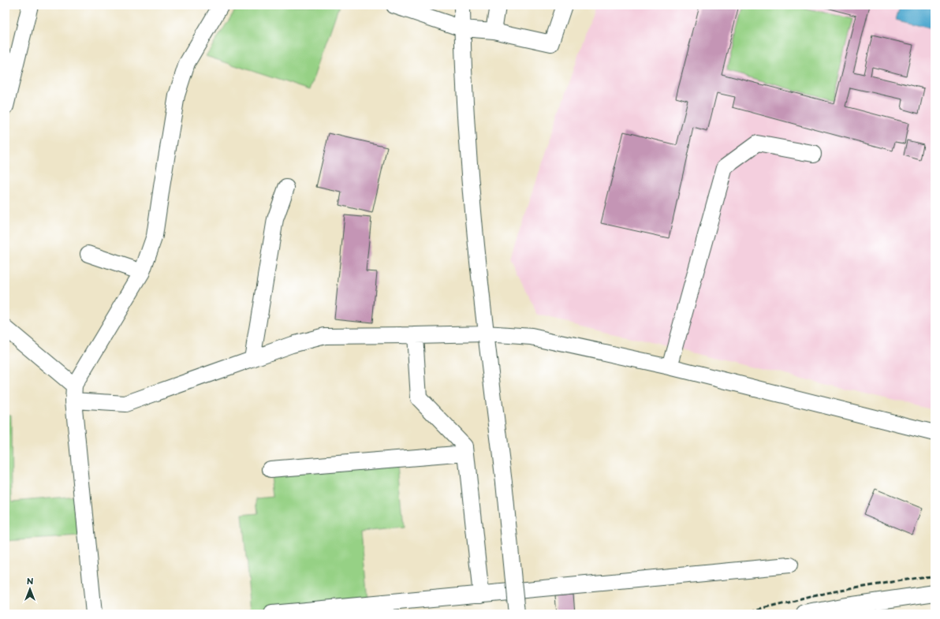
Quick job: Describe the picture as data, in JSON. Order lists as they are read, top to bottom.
{
  "north": "top"
}
